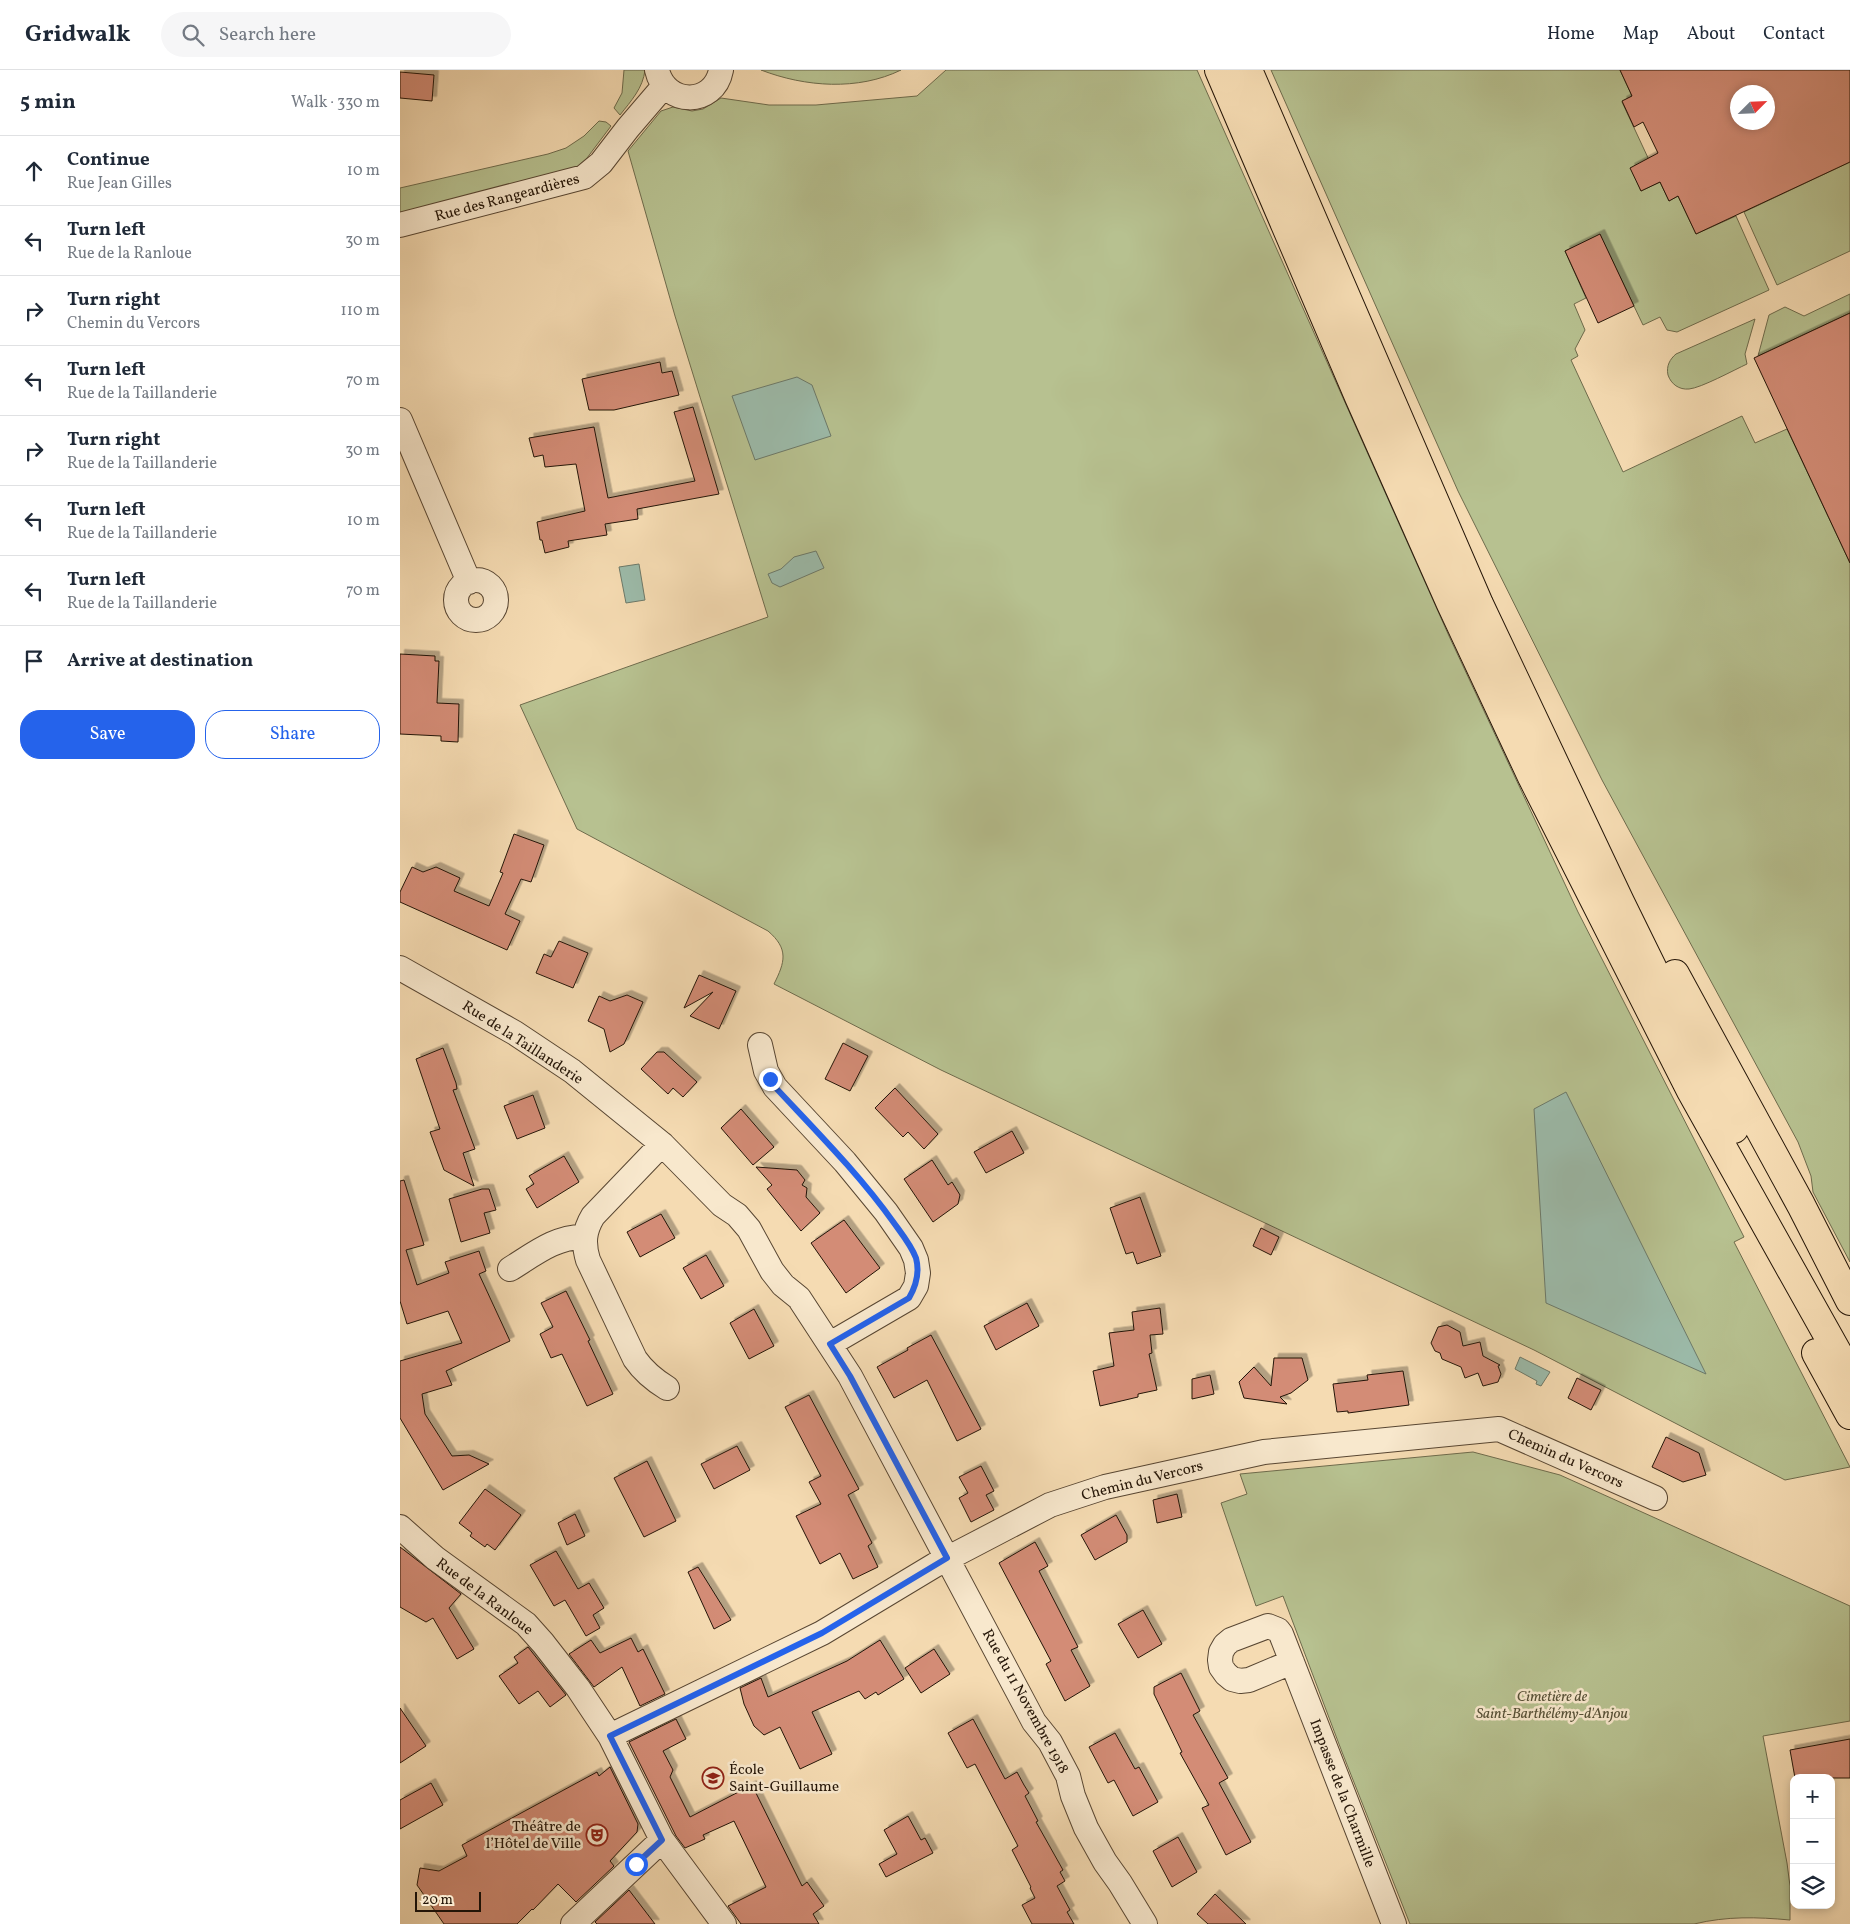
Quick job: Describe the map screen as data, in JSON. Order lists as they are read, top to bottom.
{
  "streets": {
    "street": [
      "Rue des Rangeardières",
      "Rue de la Taillanderie",
      "Chemin du Vercors",
      "Rue de la Ranloue",
      "Rue du 11 Novembre 1918",
      "Impasse de la Charmille"
    ]
  },
  "crossings": [
    ["Rue de la Taillanderie", "Chemin du Vercors"],
    ["Rue de la Taillanderie", "Rue du 11 Novembre 1918"],
    ["Chemin du Vercors", "Rue de la Ranloue"],
    ["Chemin du Vercors", "Rue du 11 Novembre 1918"]
  ],
  "parks": ["Cimetière de Saint-Barthélémy-d'Anjou"],
  "places": {
    "school or university": ["École Saint-Guillaume"],
    "theatre": ["Théâtre de l’Hôtel de Ville"]
  },
  "scale_bar": "20 m",
  "north": "top right",
  "page": {
    "header": "Gridwalk",
    "search": "Search here",
    "nav": [
      "Home",
      "Map",
      "About",
      "Contact"
    ],
    "heading": ["5 min", "Walk · 330 m"],
    "list": [
      ["Continue", "Rue Jean Gilles", "10 m"],
      ["Turn left", "Rue de la Ranloue", "30 m"],
      ["Turn right", "Chemin du Vercors", "110 m"],
      ["Turn left", "Rue de la Taillanderie", "70 m"],
      ["Turn right", "Rue de la Taillanderie", "30 m"],
      ["Turn left", "Rue de la Taillanderie", "10 m"],
      ["Turn left", "Rue de la Taillanderie", "70 m"],
      "Arrive at destination"
    ],
    "buttons": ["Save", "Share"],
    "map_buttons": ["+", "−"],
    "scale": "20 m"
  }
}
